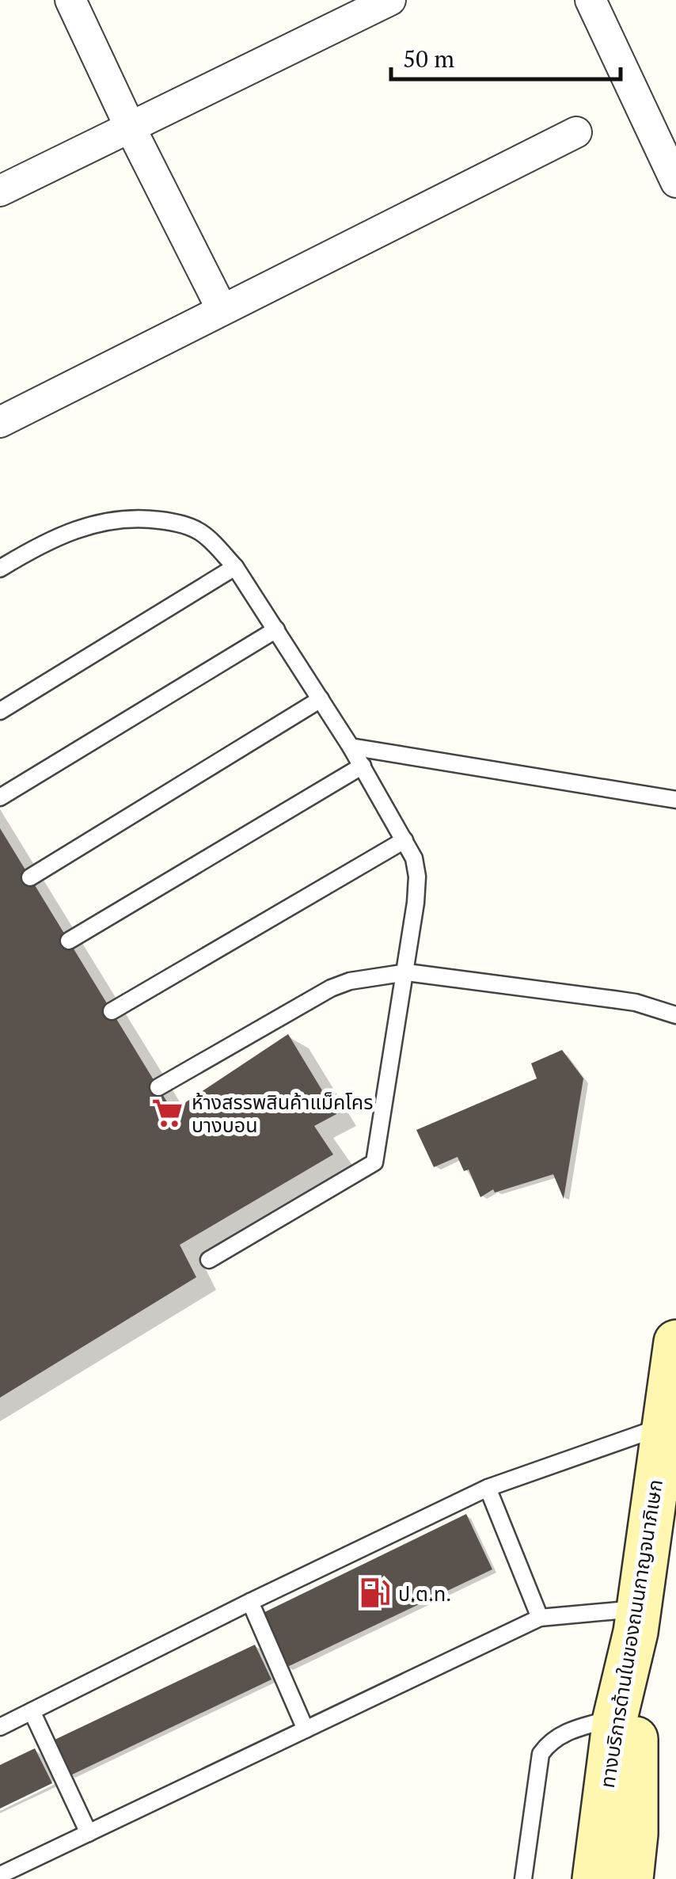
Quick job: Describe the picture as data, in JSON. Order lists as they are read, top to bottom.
{
  "streets": {
    "main road": ["ทางบริการด้านในของถนนกาญจนาภิเษก"]
  },
  "places": {
    "supermarket": ["ห้างสรรพสินค้าแม็คโคร บางบอน"],
    "fuel station": ["ป.ต.ท."]
  },
  "scale_bar": "50 m"
}
